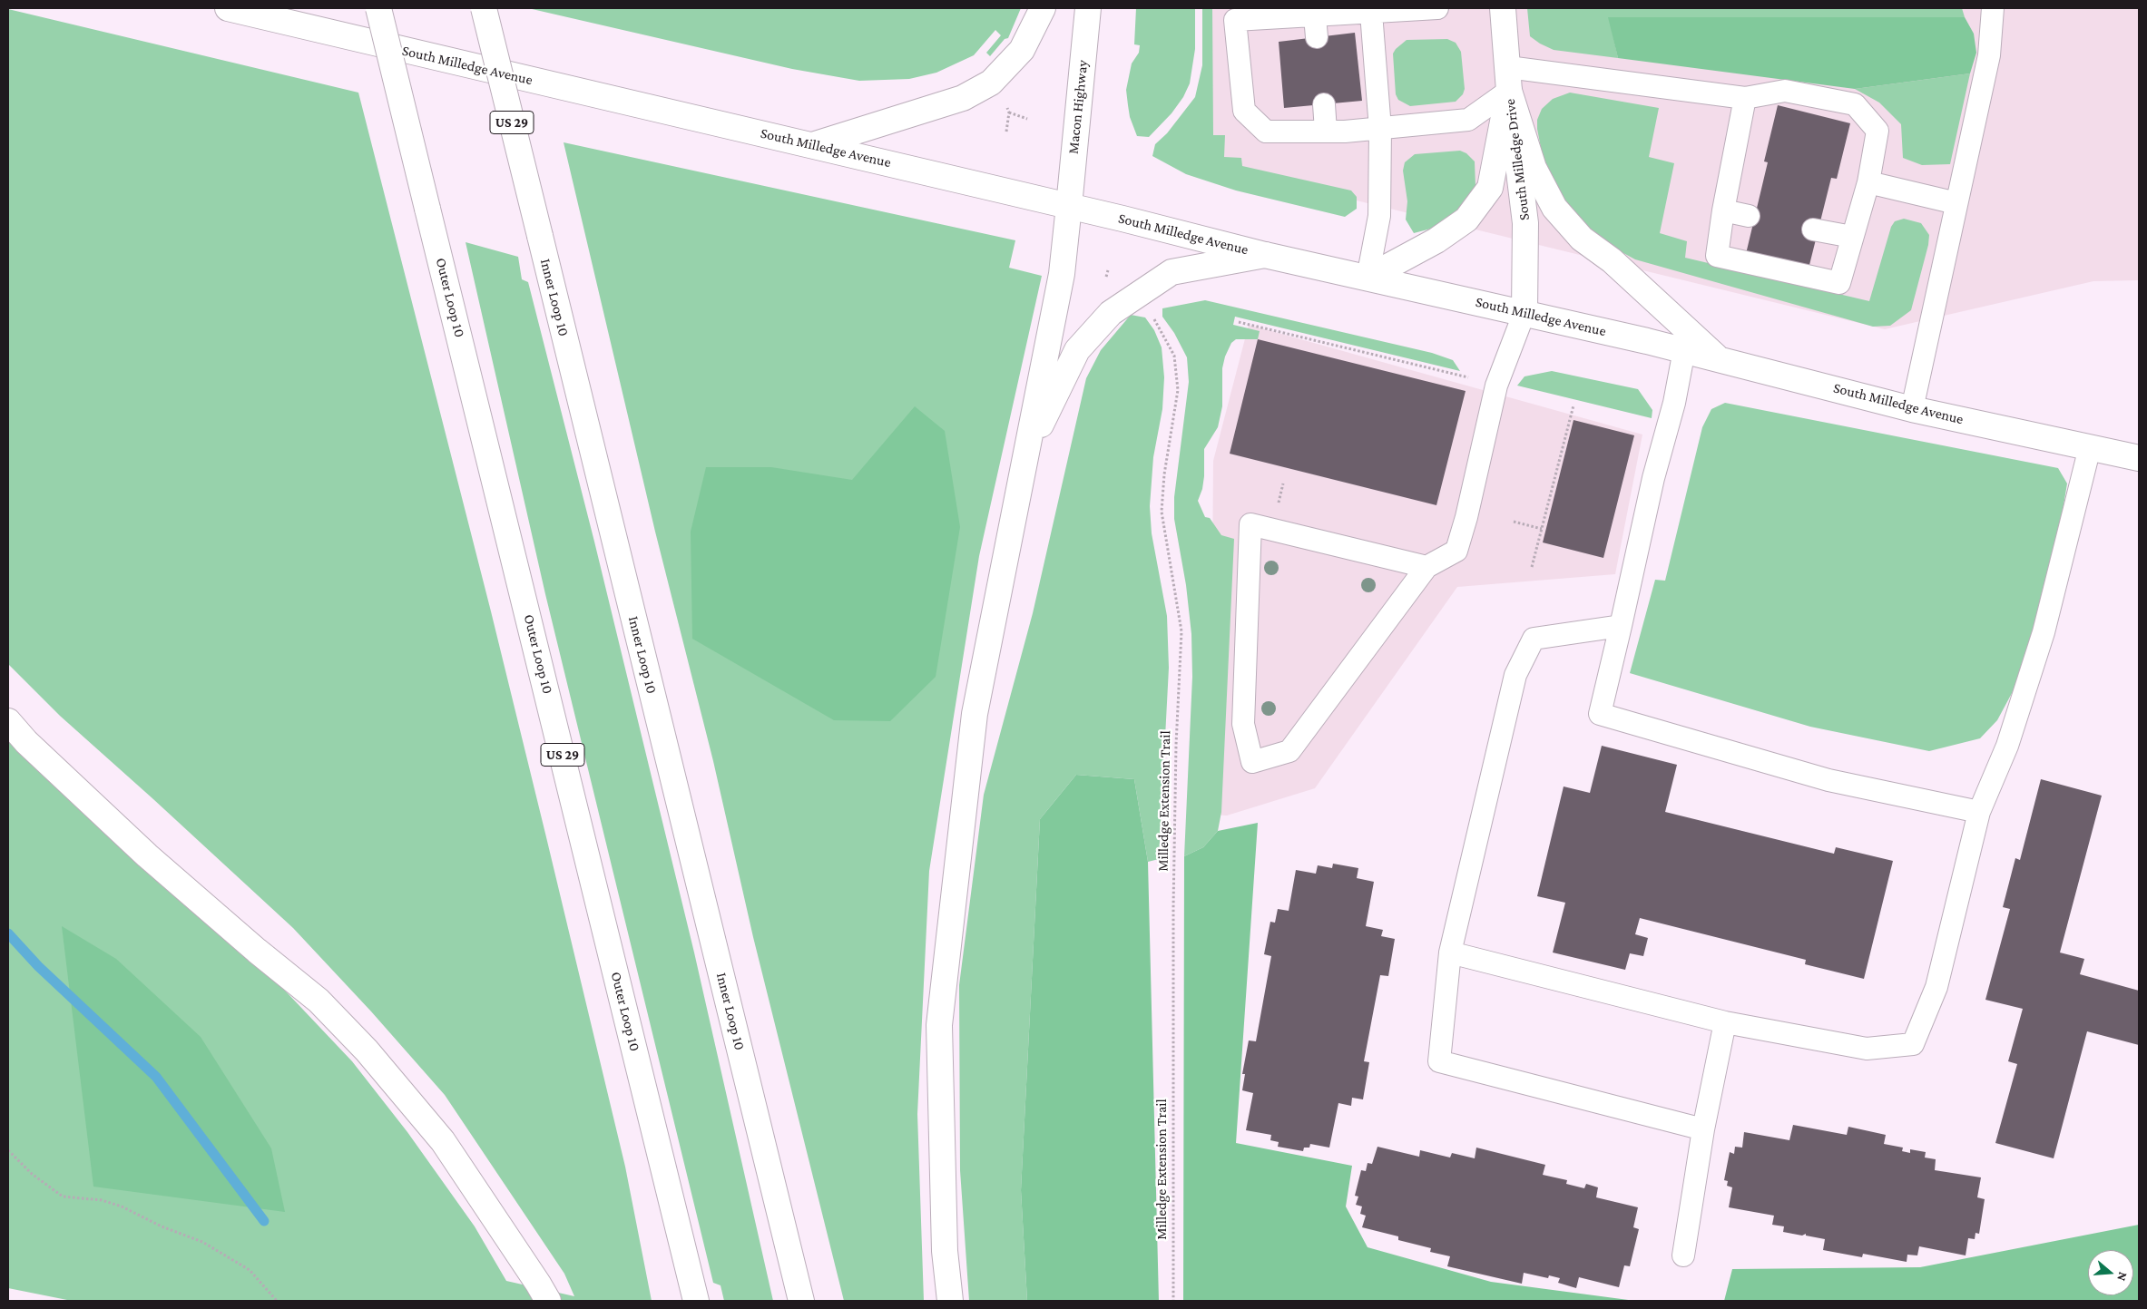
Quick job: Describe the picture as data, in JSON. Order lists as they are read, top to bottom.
{
  "streets": {
    "main road": [
      "South Milledge Avenue",
      "Macon Highway",
      "US 29",
      "South Milledge Drive",
      "Outer Loop 10",
      "Inner Loop 10"
    ],
    "path": ["Milledge Extension Trail"]
  },
  "crossings": [
    ["South Milledge Avenue", "Macon Highway"],
    ["South Milledge Avenue", "South Milledge Drive"]
  ],
  "north": "right"
}
